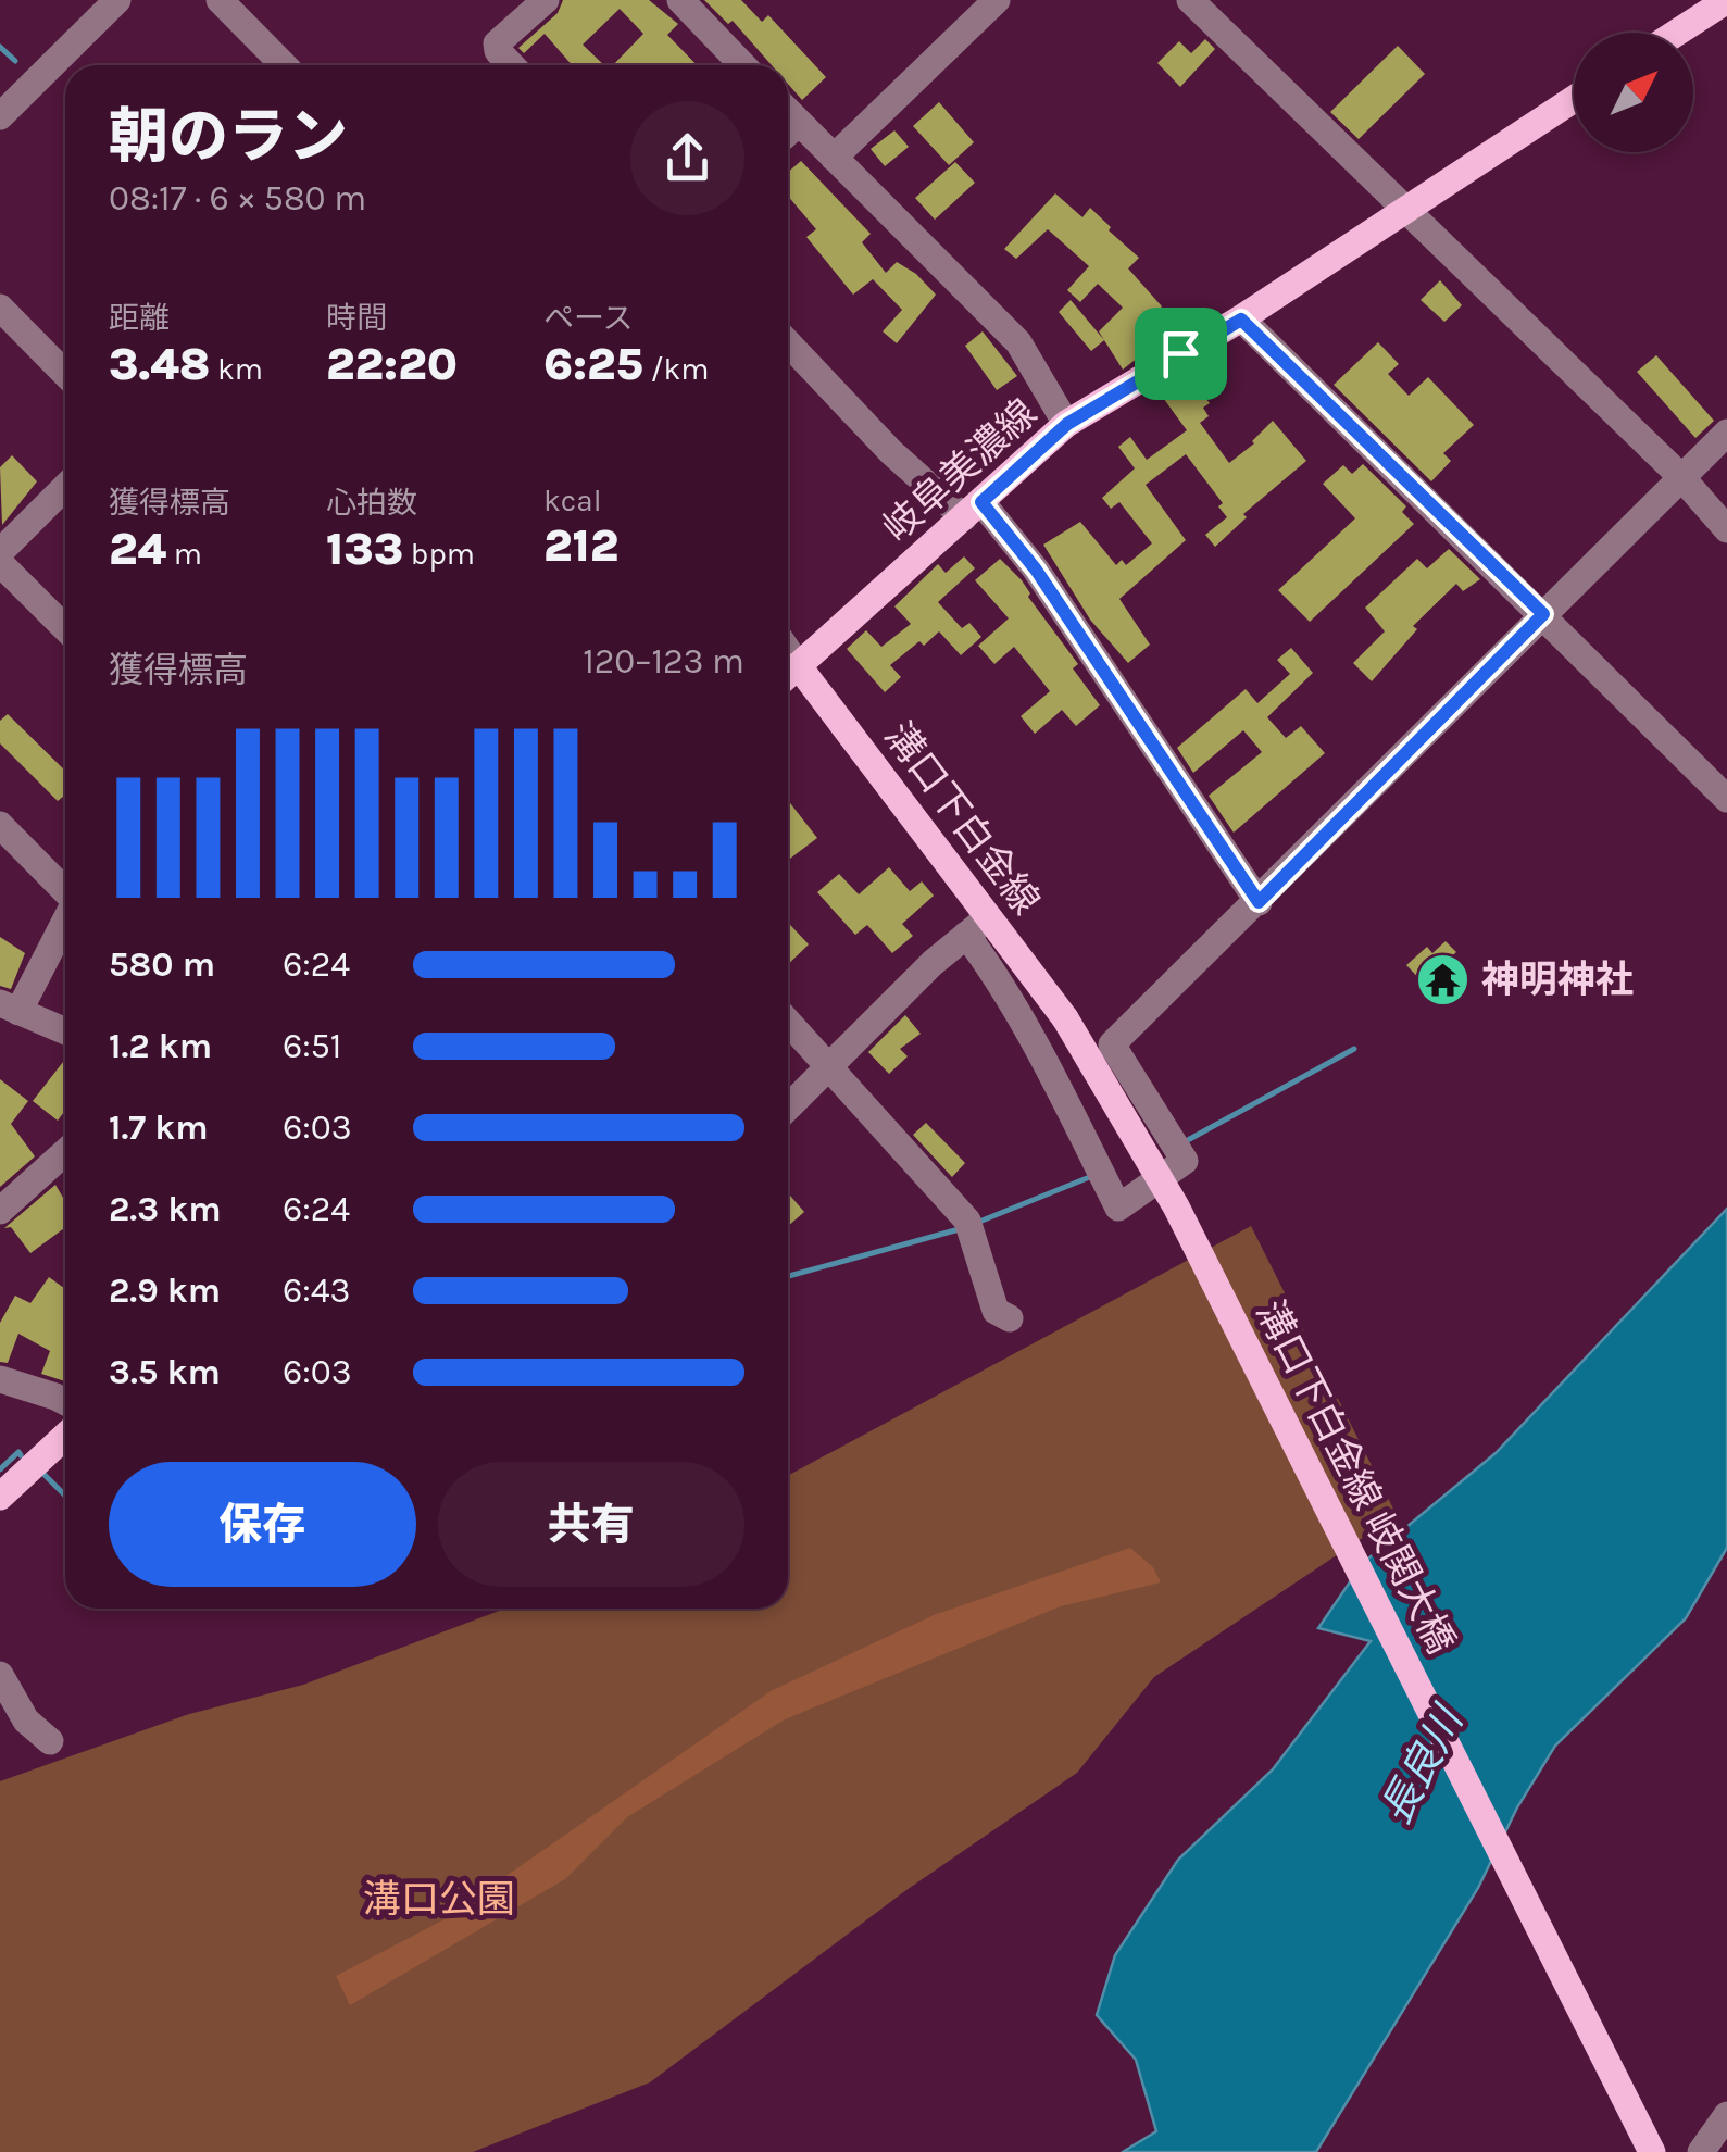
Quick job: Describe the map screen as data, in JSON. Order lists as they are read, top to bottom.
{
  "streets": {
    "main road": ["岐阜美濃線", "溝口下白金線", "溝口下白金線 岐関大橋"]
  },
  "crossings": [
    ["岐阜美濃線", "溝口下白金線"],
    ["溝口下白金線", "溝口下白金線 岐関大橋"]
  ],
  "water": ["長良川"],
  "parks": ["溝口公園"],
  "places": {
    "temple": ["神明神社"]
  },
  "north": "top right",
  "page": {
    "heading": ["朝のラン", "08:17 · 6 × 580 m"],
    "stats": [
      ["距離", "3.48 km"],
      ["時間", "22:20"],
      ["ペース", "6:25 /km"],
      ["獲得標高", "24 m"],
      ["心拍数", "133 bpm"],
      ["kcal", "212"]
    ],
    "chart": ["獲得標高", "120–123 m"],
    "list": [
      {
        "name": "580 m",
        "note": "6:24"
      },
      {
        "name": "1.2 km",
        "note": "6:51"
      },
      {
        "name": "1.7 km",
        "note": "6:03"
      },
      {
        "name": "2.3 km",
        "note": "6:24"
      },
      {
        "name": "2.9 km",
        "note": "6:43"
      },
      {
        "name": "3.5 km",
        "note": "6:03"
      }
    ],
    "buttons": ["保存", "共有"]
  }
}
